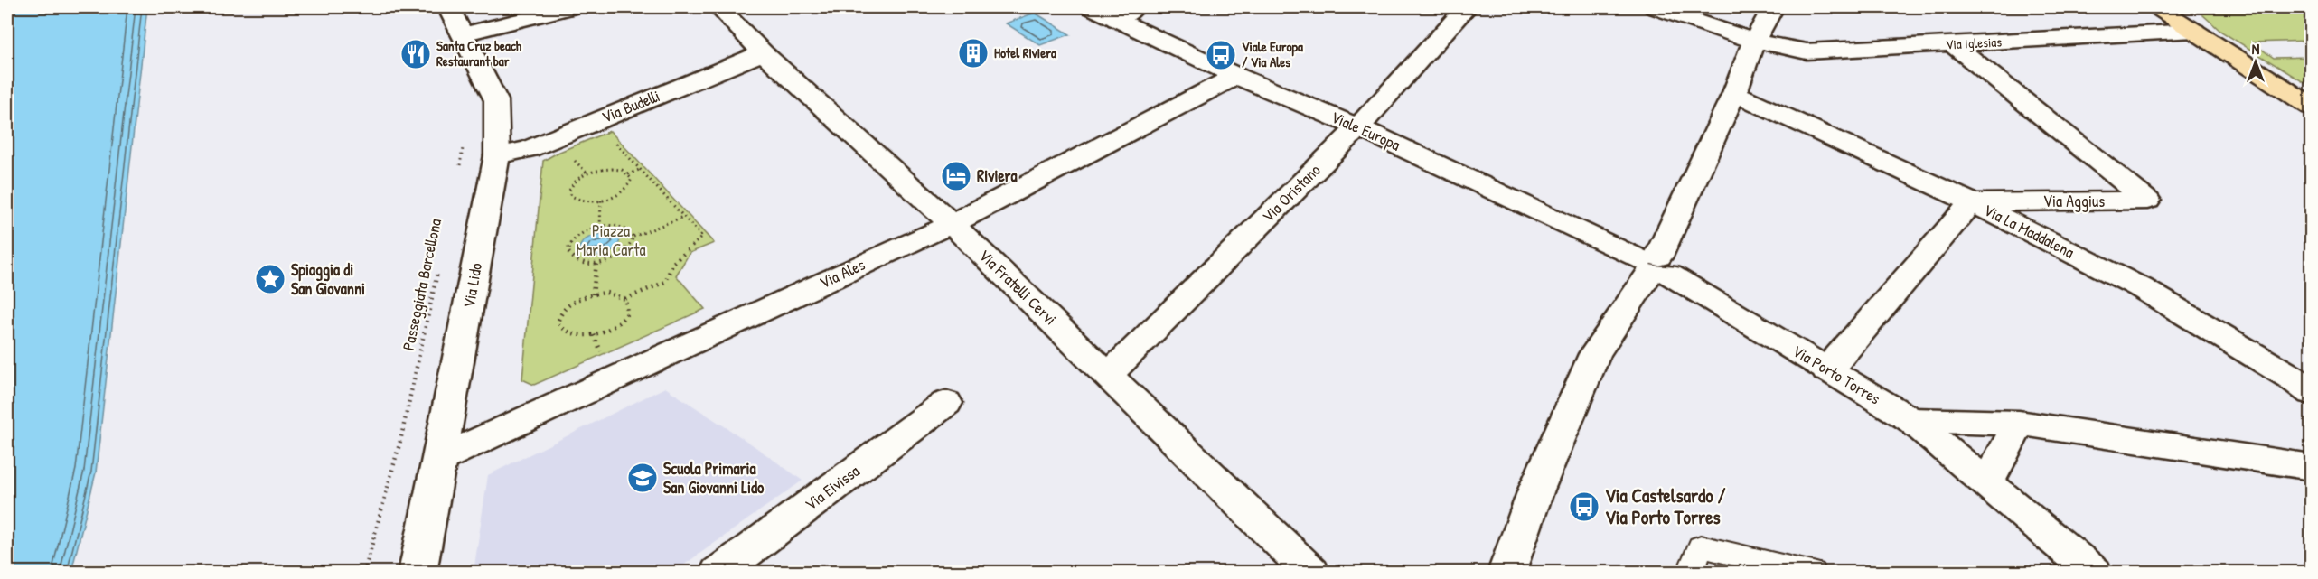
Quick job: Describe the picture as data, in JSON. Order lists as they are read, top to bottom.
{
  "streets": {
    "street": [
      "Via Iglesias",
      "Via Budelli",
      "Viale Europa",
      "Via Oristano",
      "Via Aggius",
      "Via La Maddalena",
      "Via Ales",
      "Via Lido",
      "Via Fratelli Cervi",
      "Via Porto Torres",
      "Via Eivissa"
    ],
    "path": ["Passeggiata Barcellona"]
  },
  "crossings": [
    ["Via Iglesias", "Via Aggius"],
    ["Via Budelli", "Via Lido"],
    ["Via Budelli", "Via Fratelli Cervi"],
    ["Viale Europa", "Via Oristano"],
    ["Viale Europa", "Via Ales"],
    ["Viale Europa", "Via Porto Torres"],
    ["Via Oristano", "Via Fratelli Cervi"],
    ["Via Aggius", "Via La Maddalena"],
    ["Via Ales", "Via Lido"],
    ["Via Ales", "Via Fratelli Cervi"]
  ],
  "parks": ["Piazza Maria Carta"],
  "places": {
    "building": ["Hotel Riviera"],
    "restaurant": ["Santa Cruz beach Restaurant bar"],
    "bus stop": ["Viale Europa / Via Ales", "Via Castelsardo / Via Porto Torres"],
    "hotel": ["Riviera"],
    "place": ["Spiaggia di San Giovanni"],
    "school or university": ["Scuola Primaria San Giovanni Lido"]
  },
  "north": "top"
}
